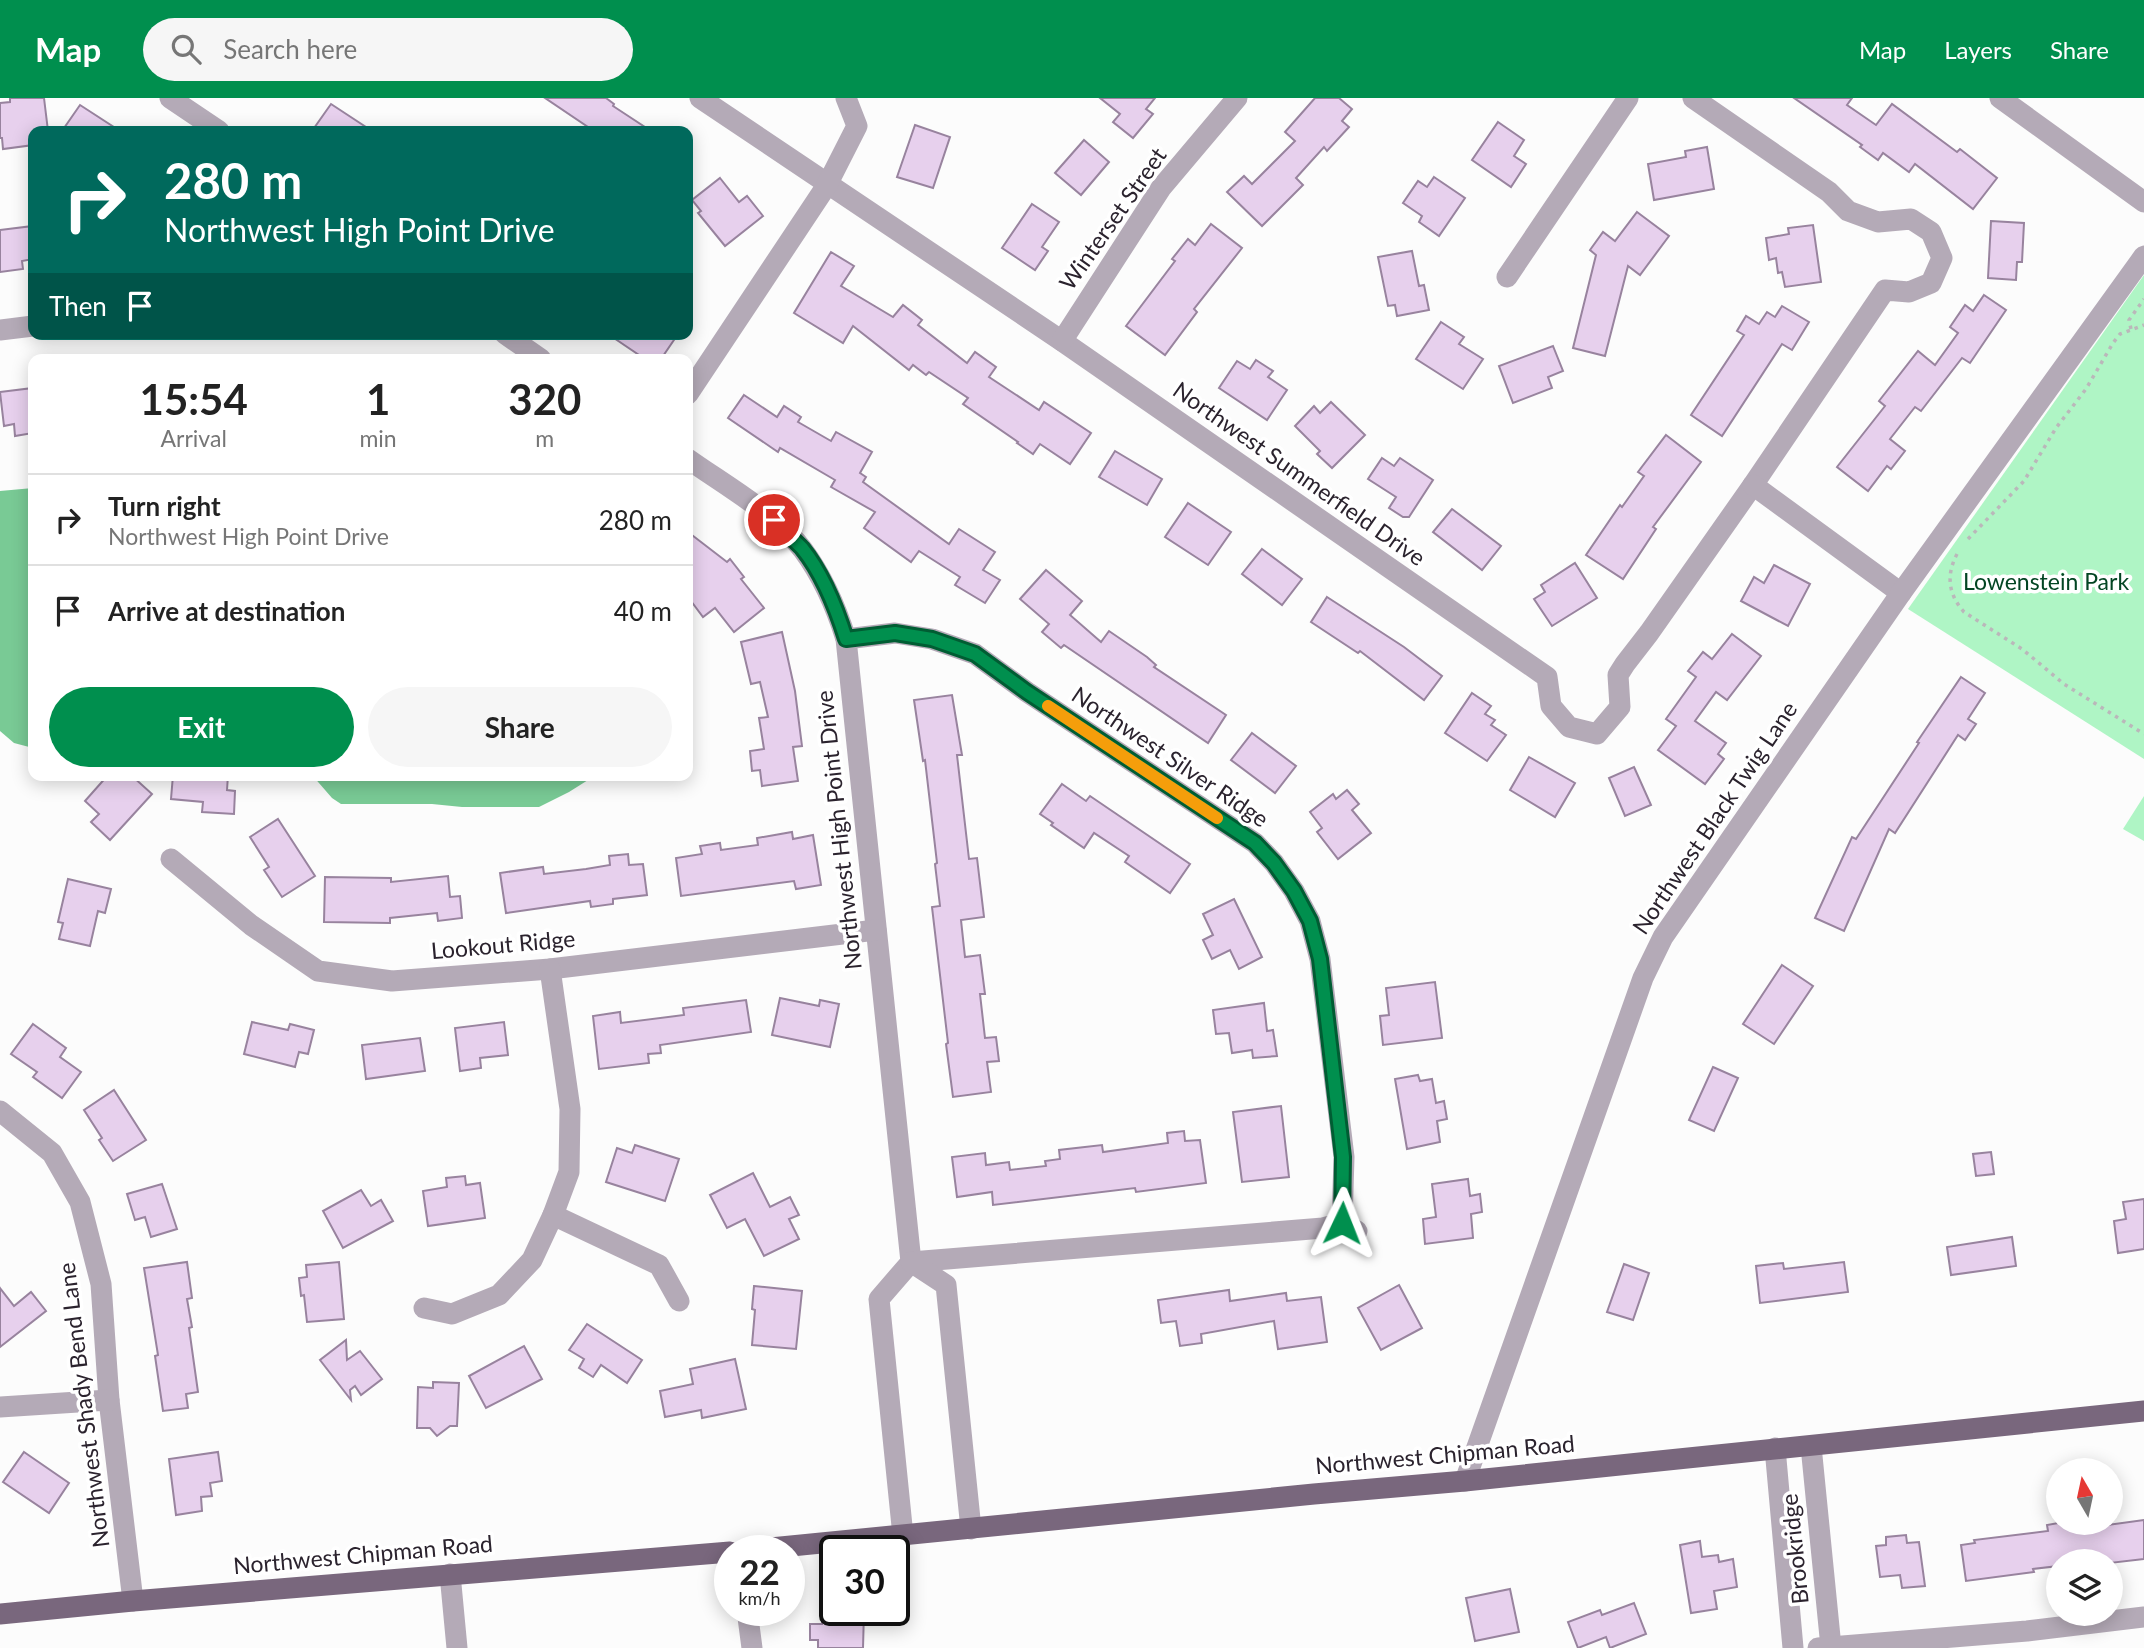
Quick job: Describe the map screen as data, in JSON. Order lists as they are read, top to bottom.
{
  "streets": {
    "main road": ["Northwest Chipman Road"],
    "street": [
      "Winterset Street",
      "Northwest Summerfield Drive",
      "Northwest Silver Ridge",
      "Northwest Black Twig Lane",
      "Northwest High Point Drive",
      "Lookout Ridge",
      "Northwest Shady Bend Lane",
      "Brookridge"
    ]
  },
  "crossings": [
    ["Winterset Street", "Northwest Summerfield Drive"],
    ["Northwest Silver Ridge", "Northwest High Point Drive"],
    ["Northwest Black Twig Lane", "Northwest Chipman Road"],
    ["Northwest High Point Drive", "Lookout Ridge"],
    ["Northwest Shady Bend Lane", "Northwest Chipman Road"],
    ["Northwest Chipman Road", "Brookridge"]
  ],
  "parks": ["Lowenstein Park"],
  "north": "top",
  "page": {
    "header": "Map",
    "search": "Search here",
    "nav": ["Map", "Layers", "Share"],
    "turn": ["280 m", "Northwest High Point Drive"],
    "then": "Then",
    "eta": [
      "15:54",
      "Arrival",
      "1",
      "min",
      "320",
      "m"
    ],
    "list": [
      {
        "name": "Turn right",
        "note": "Northwest High Point Drive",
        "value": "280 m"
      },
      {
        "name": "Arrive at destination",
        "value": "40 m"
      }
    ],
    "buttons": ["Exit", "Share"],
    "speed": "22 km/h",
    "limit": "30"
  }
}
